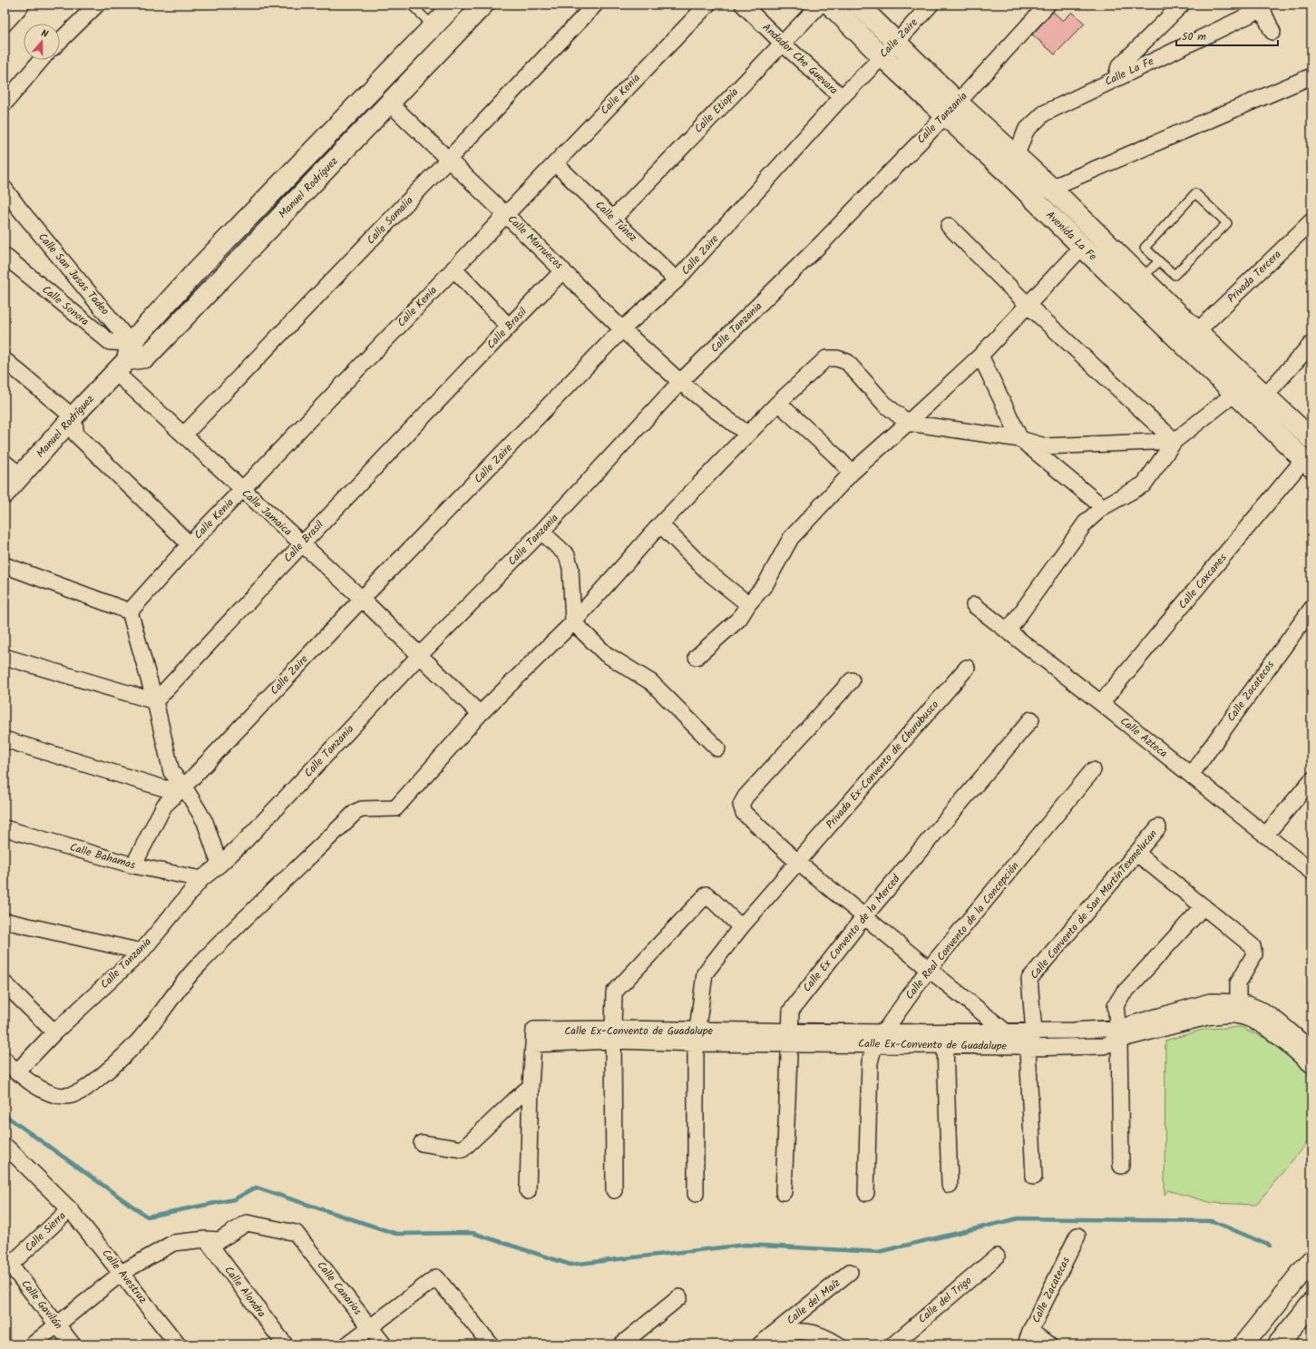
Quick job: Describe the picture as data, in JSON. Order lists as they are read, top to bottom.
{
  "streets": {
    "street": [
      "Calle Zaire",
      "Andador Che Guevara",
      "Calle La Fe",
      "Calle Kenia",
      "Calle Etiopía",
      "Calle Tanzania",
      "Manuel Rodríguez",
      "Calle Somalia",
      "Calle Túnez",
      "Avenida La Fe",
      "Calle Marruecos",
      "Calle San Jusas Tadeo",
      "Privada Tercera",
      "Calle Sonora",
      "Calle Brasil",
      "Calle Jamaica",
      "Calle Caxcanes",
      "Calle Zacatecos",
      "Calle Azteca",
      "Privada Ex-Convento de Churubusco",
      "Calle Bahamas",
      "Calle Convento de San MartínTexmelucan",
      "Calle Real Convento de la Concepción",
      "Calle Ex Convento de la Merced",
      "Calle Ex-Convento de Guadalupe",
      "Calle Sierra",
      "Calle Avestruz",
      "Calle Canarios",
      "Calle Zacatecas",
      "Calle Alondra",
      "Calle del Trigo",
      "Calle del Maíz",
      "Calle Gavilán"
    ]
  },
  "crossings": [
    ["Calle Zaire", "Andador Che Guevara"],
    ["Calle Zaire", "Calle Túnez"],
    ["Calle Zaire", "Avenida La Fe"],
    ["Calle Zaire", "Calle Marruecos"],
    ["Calle Zaire", "Calle Jamaica"],
    ["Calle Zaire", "Calle Bahamas"],
    ["Andador Che Guevara", "Calle Etiopía"],
    ["Calle La Fe", "Avenida La Fe"],
    ["Calle Kenia", "Calle Túnez"],
    ["Calle Kenia", "Calle Marruecos"],
    ["Calle Kenia", "Calle Jamaica"],
    ["Calle Etiopía", "Calle Túnez"],
    ["Calle Tanzania", "Avenida La Fe"],
    ["Calle Tanzania", "Calle Marruecos"],
    ["Calle Tanzania", "Calle Jamaica"],
    ["Calle Tanzania", "Calle Bahamas"],
    ["Manuel Rodríguez", "Calle Marruecos"],
    ["Manuel Rodríguez", "Calle San Jusas Tadeo"],
    ["Manuel Rodríguez", "Calle Sonora"],
    ["Manuel Rodríguez", "Calle Jamaica"],
    ["Calle Somalia", "Calle Marruecos"],
    ["Calle Somalia", "Calle Jamaica"],
    ["Avenida La Fe", "Privada Tercera"],
    ["Avenida La Fe", "Calle Caxcanes"],
    ["Calle Marruecos", "Calle Brasil"],
    ["Calle San Jusas Tadeo", "Calle Sonora"],
    ["Calle San Jusas Tadeo", "Calle Jamaica"],
    ["Calle Sonora", "Calle Jamaica"],
    ["Calle Brasil", "Calle Jamaica"],
    ["Calle Caxcanes", "Calle Azteca"],
    ["Calle Zacatecos", "Calle Azteca"],
    ["Privada Ex-Convento de Churubusco", "Calle Ex-Convento de Guadalupe"],
    ["Calle Convento de San MartínTexmelucan", "Calle Ex-Convento de Guadalupe"],
    ["Calle Real Convento de la Concepción", "Calle Ex-Convento de Guadalupe"],
    ["Calle Ex Convento de la Merced", "Calle Ex-Convento de Guadalupe"],
    ["Calle Sierra", "Calle Avestruz"],
    ["Calle Sierra", "Calle Gavilán"],
    ["Calle Canarios", "Calle Alondra"]
  ],
  "scale_bar": "50 m",
  "north": "top"
}
